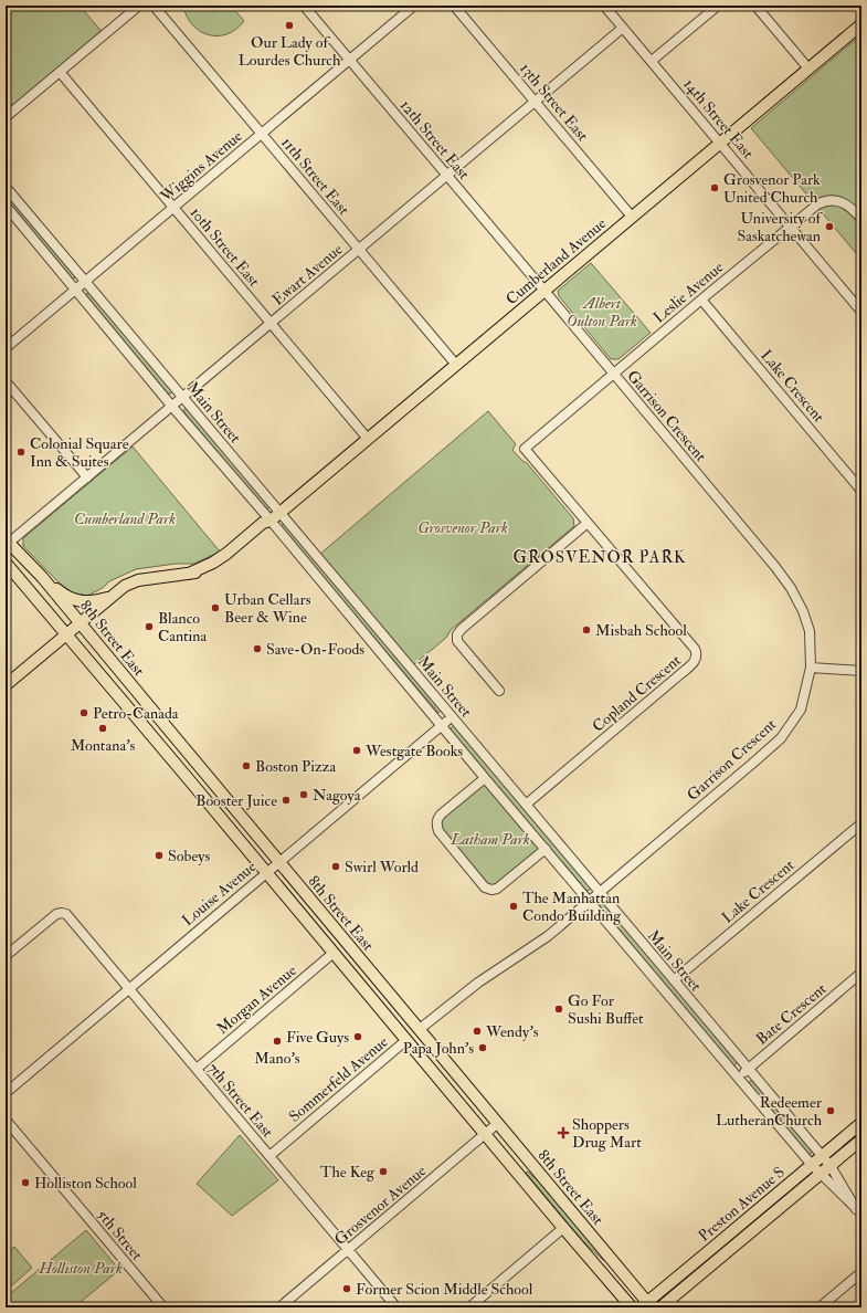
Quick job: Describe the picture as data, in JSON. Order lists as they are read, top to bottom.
{
  "streets": {
    "main road": ["Cumberland Avenue", "8th Street East", "Preston Avenue S"],
    "street": [
      "13th Street East",
      "14th Street East",
      "12th Street East",
      "Wiggins Avenue",
      "11th Street East",
      "10th Street East",
      "Ewart Avenue",
      "Leslie Avenue",
      "Lake Crescent",
      "Main Street",
      "Garrison Crescent",
      "Copland Crescent",
      "Louise Avenue",
      "Morgan Avenue",
      "Bate Crescent",
      "Sommerfeld Avenue",
      "7th Street East",
      "Grosvenor Avenue",
      "5th Street"
    ]
  },
  "crossings": [
    ["13th Street East", "Cumberland Avenue"],
    ["13th Street East", "Ewart Avenue"],
    ["14th Street East", "Cumberland Avenue"],
    ["14th Street East", "Ewart Avenue"],
    ["14th Street East", "Leslie Avenue"],
    ["12th Street East", "Wiggins Avenue"],
    ["12th Street East", "Cumberland Avenue"],
    ["12th Street East", "Ewart Avenue"],
    ["12th Street East", "Garrison Crescent"],
    ["Wiggins Avenue", "11th Street East"],
    ["Wiggins Avenue", "10th Street East"],
    ["Wiggins Avenue", "Main Street"],
    ["11th Street East", "Cumberland Avenue"],
    ["11th Street East", "Ewart Avenue"],
    ["10th Street East", "Cumberland Avenue"],
    ["10th Street East", "Ewart Avenue"],
    ["Cumberland Avenue", "Main Street"],
    ["Cumberland Avenue", "Garrison Crescent"],
    ["Ewart Avenue", "Main Street"],
    ["Ewart Avenue", "8th Street East"],
    ["Leslie Avenue", "Lake Crescent"],
    ["Leslie Avenue", "Garrison Crescent"],
    ["Leslie Avenue", "Copland Crescent"],
    ["Lake Crescent", "Main Street"],
    ["Main Street", "Garrison Crescent"],
    ["Main Street", "Copland Crescent"],
    ["Main Street", "Louise Avenue"],
    ["Main Street", "Bate Crescent"],
    ["Main Street", "Preston Avenue S"],
    ["Garrison Crescent", "8th Street East"],
    ["8th Street East", "Louise Avenue"],
    ["8th Street East", "Morgan Avenue"],
    ["8th Street East", "Sommerfeld Avenue"],
    ["8th Street East", "Preston Avenue S"],
    ["8th Street East", "Grosvenor Avenue"],
    ["Louise Avenue", "7th Street East"],
    ["Morgan Avenue", "7th Street East"],
    ["Sommerfeld Avenue", "7th Street East"],
    ["7th Street East", "Grosvenor Avenue"]
  ],
  "districts": ["GROSVENOR PARK"],
  "parks": [
    "Albert Oulton Park",
    "Cumberland Park",
    "Grosvenor Park",
    "Latham Park",
    "Holliston Park"
  ],
  "places": {
    "other": [
      "Our Lady of Lourdes Church",
      "Grosvenor Park United Church",
      "University of Saskatchewan",
      "Colonial Square Inn & Suites",
      "Urban Cellars Beer & Wine",
      "Blanco Cantina",
      "Misbah School",
      "Save-On-Foods",
      "Petro-Canada",
      "Montana's",
      "Westgate Books",
      "Boston Pizza",
      "Nagoya",
      "Booster Juice",
      "Sobeys",
      "Swirl World",
      "The Manhattan Condo Building",
      "Go For Sushi Buffet",
      "Wendy's",
      "Five Guys",
      "Mano's",
      "Papa John's",
      "Redeemer LutheranChurch",
      "The Keg",
      "Holliston School",
      "Former Scion Middle School"
    ],
    "health": ["Shoppers Drug Mart"]
  }
}
